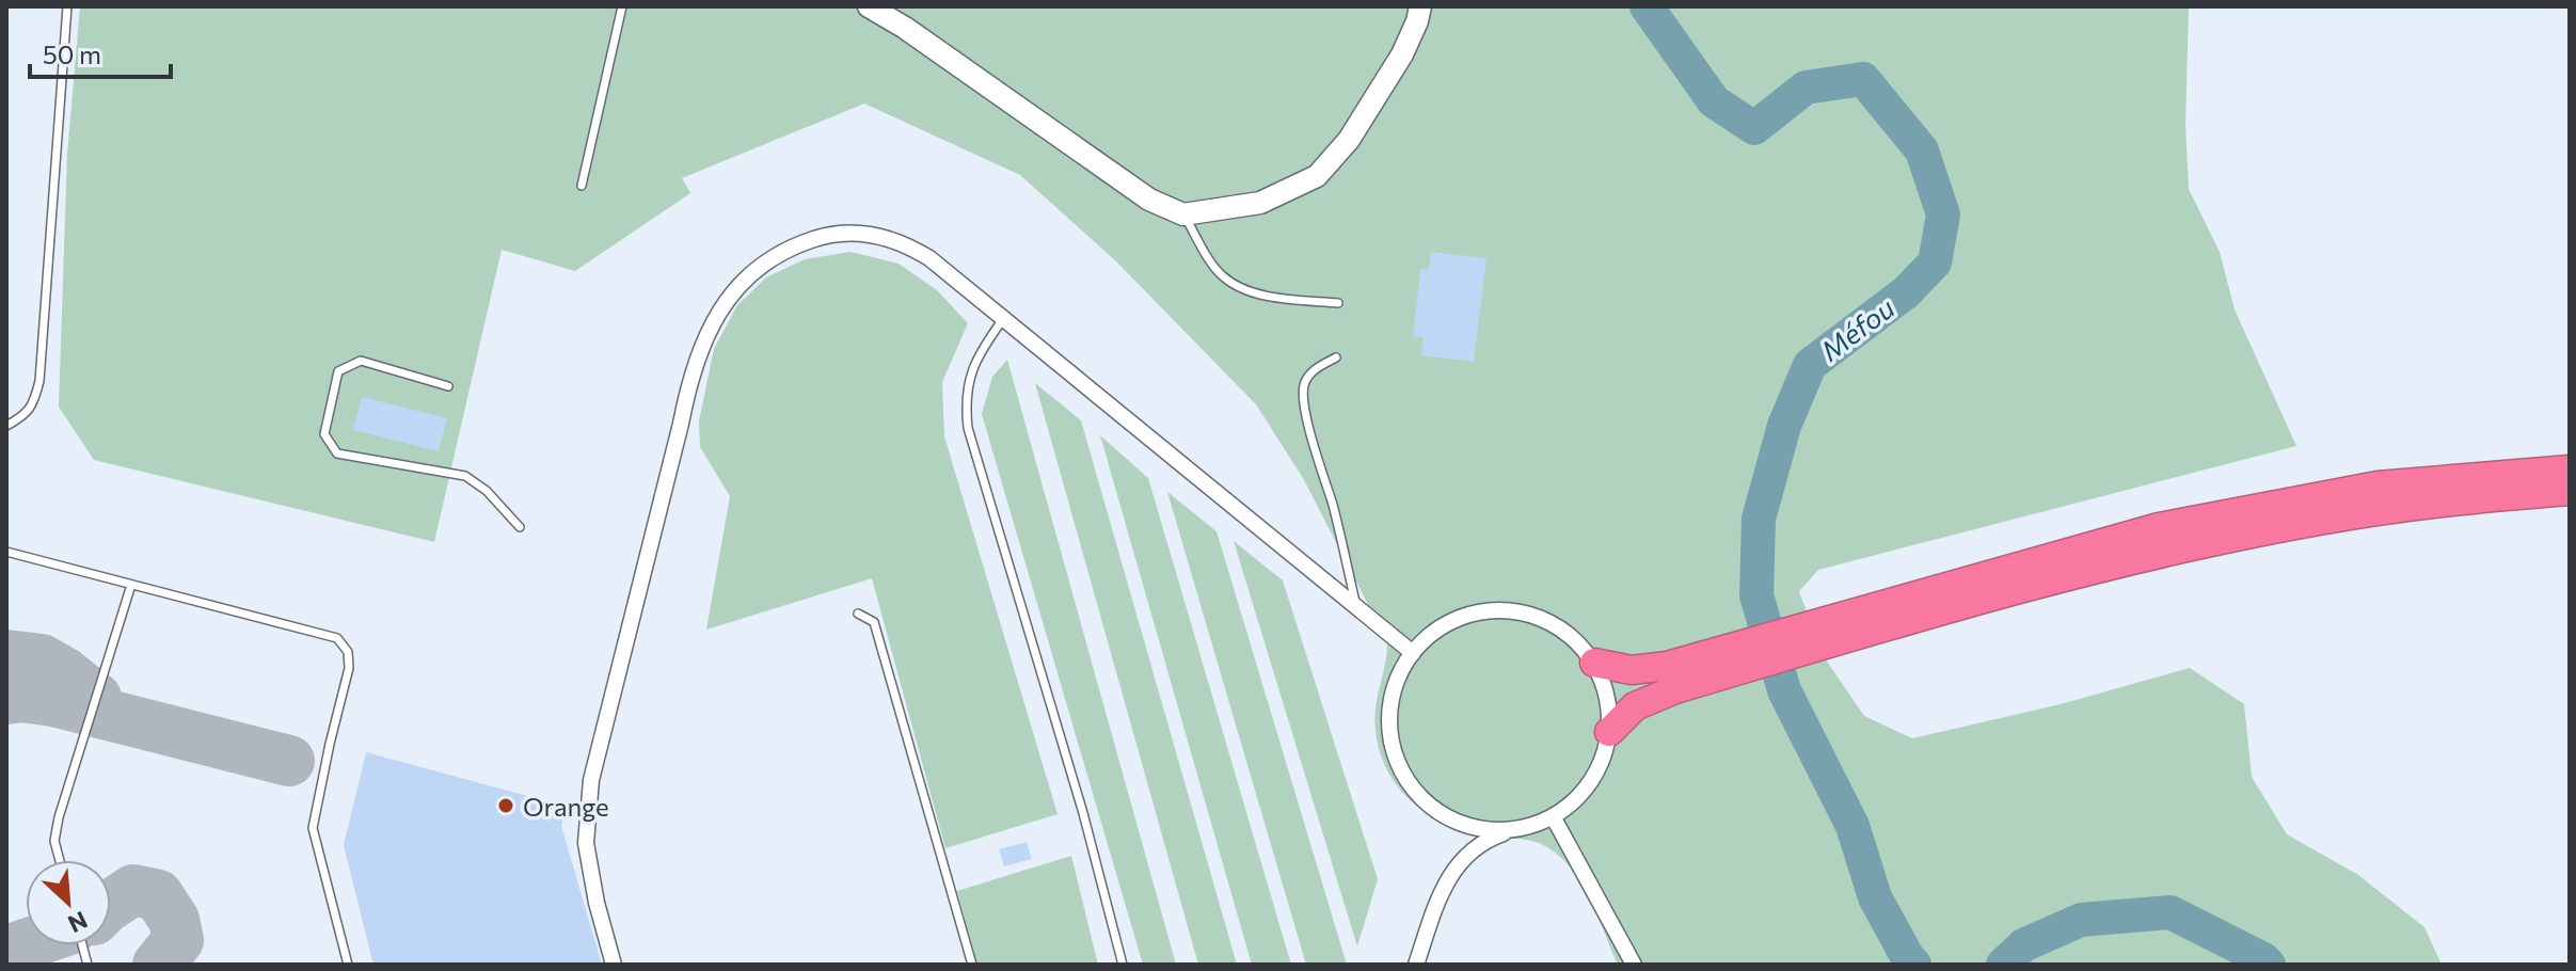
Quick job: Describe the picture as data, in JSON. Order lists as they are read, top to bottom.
{
  "water": ["Méfou"],
  "places": ["Orange"],
  "scale_bar": "50 m",
  "north": "bottom right"
}
